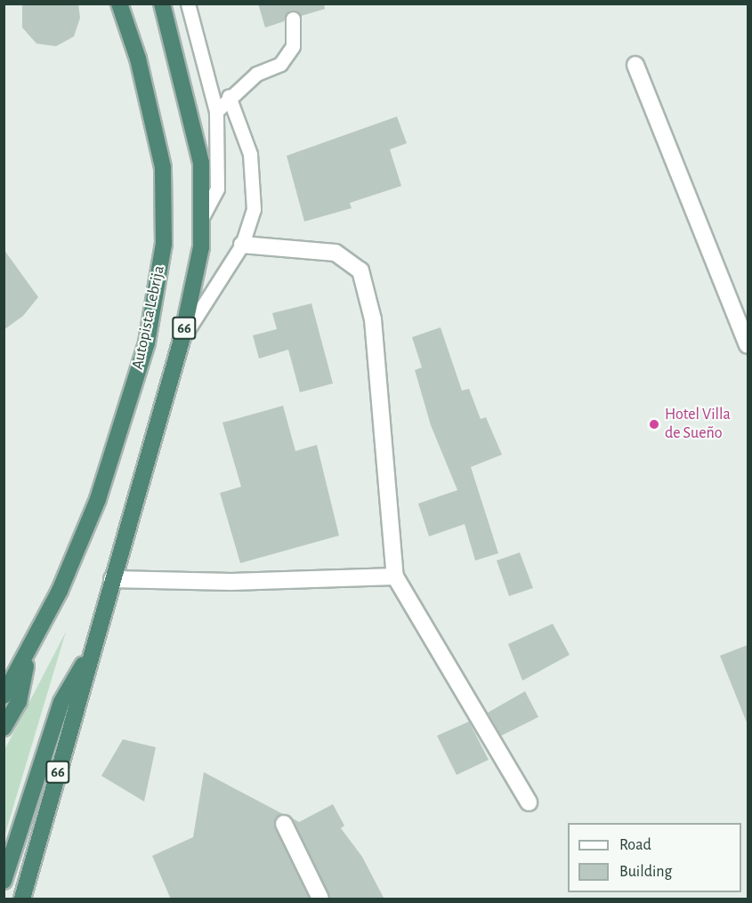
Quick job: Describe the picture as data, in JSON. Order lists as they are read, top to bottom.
{
  "streets": {
    "highway": ["Autopista Lebrija", "66"]
  },
  "crossings": [
    ["Autopista Lebrija", "66"]
  ],
  "places": ["Hotel Villa de Sueño"],
  "legend": ["Road", "Building"]
}
